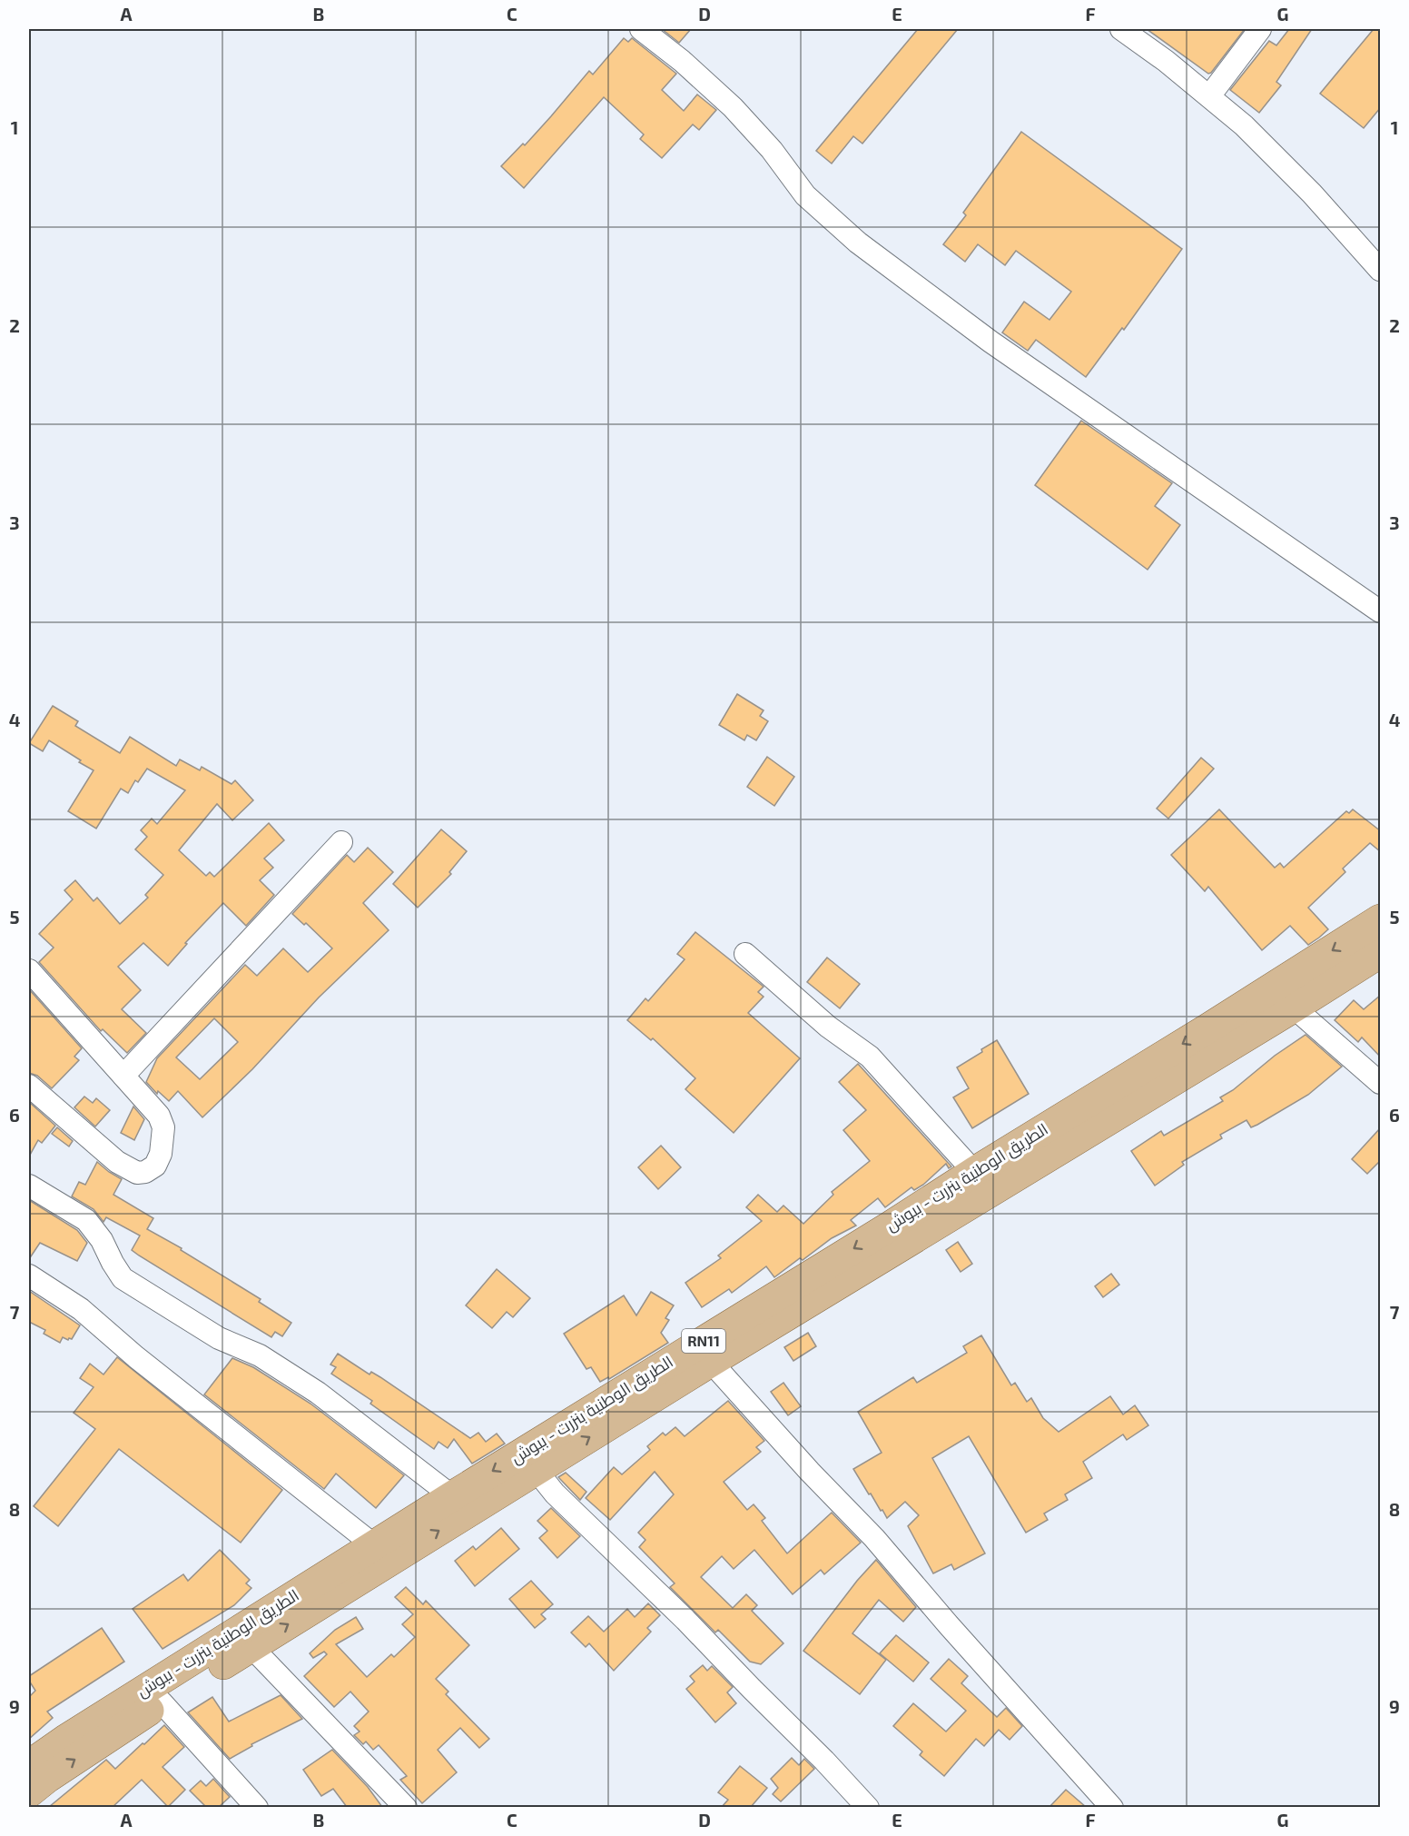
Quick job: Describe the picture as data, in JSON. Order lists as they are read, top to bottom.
{
  "streets": {
    "main road": ["الطريق الوطنية بنزرت - ببوش", "RN11"]
  },
  "grid": {
    "columns": [
      "A",
      "B",
      "C",
      "D",
      "E",
      "F",
      "G"
    ],
    "rows": [
      "1",
      "2",
      "3",
      "4",
      "5",
      "6",
      "7",
      "8",
      "9"
    ]
  }
}
